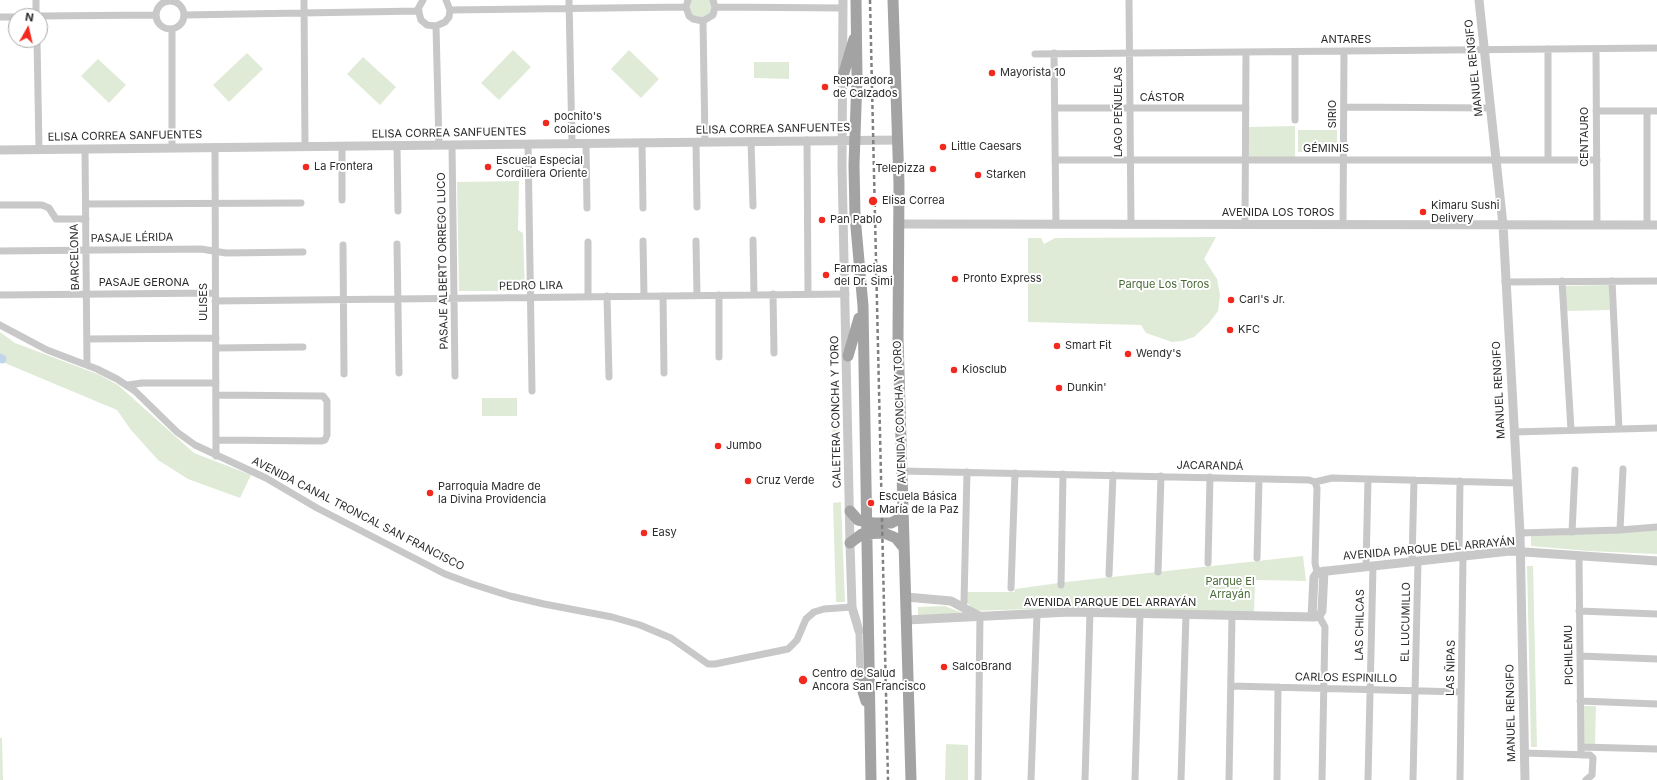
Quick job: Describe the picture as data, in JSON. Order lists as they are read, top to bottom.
{
  "streets": {
    "main road": ["AVENIDA CONCHA Y TORO"],
    "street": [
      "ANTARES",
      "MANUEL RENGIFO",
      "CÁSTOR",
      "LAGO PEÑUELAS",
      "SIRIO",
      "ELISA CORREA SANFUENTES",
      "CENTAURO",
      "GÉMINIS",
      "AVENIDA LOS TOROS",
      "PASAJE LÉRIDA",
      "BARCELONA",
      "PASAJE ALBERTO ORREGO LUCO",
      "PASAJE GERONA",
      "PEDRO LIRA",
      "ULISES",
      "CALETERA CONCHA Y TORO",
      "JACARANDÁ",
      "AVENIDA CANAL TRONCAL SAN FRANCISCO",
      "AVENIDA PARQUE DEL ARRAYÁN",
      "EL LUCUMILLO",
      "LAS CHILCAS",
      "PICHILEMU",
      "LAS ÑIPAS",
      "CARLOS ESPINILLO"
    ]
  },
  "crossings": [
    ["ANTARES", "MANUEL RENGIFO"],
    ["ANTARES", "LAGO PEÑUELAS"],
    ["ANTARES", "SIRIO"],
    ["ANTARES", "CENTAURO"],
    ["MANUEL RENGIFO", "GÉMINIS"],
    ["MANUEL RENGIFO", "AVENIDA LOS TOROS"],
    ["MANUEL RENGIFO", "JACARANDÁ"],
    ["MANUEL RENGIFO", "AVENIDA PARQUE DEL ARRAYÁN"],
    ["CÁSTOR", "LAGO PEÑUELAS"],
    ["LAGO PEÑUELAS", "GÉMINIS"],
    ["LAGO PEÑUELAS", "AVENIDA LOS TOROS"],
    ["SIRIO", "GÉMINIS"],
    ["SIRIO", "AVENIDA LOS TOROS"],
    ["ELISA CORREA SANFUENTES", "BARCELONA"],
    ["ELISA CORREA SANFUENTES", "PASAJE ALBERTO ORREGO LUCO"],
    ["ELISA CORREA SANFUENTES", "ULISES"],
    ["ELISA CORREA SANFUENTES", "CALETERA CONCHA Y TORO"],
    ["ELISA CORREA SANFUENTES", "AVENIDA CONCHA Y TORO"],
    ["CENTAURO", "GÉMINIS"],
    ["CENTAURO", "AVENIDA LOS TOROS"],
    ["AVENIDA LOS TOROS", "AVENIDA CONCHA Y TORO"],
    ["PASAJE LÉRIDA", "BARCELONA"],
    ["PASAJE LÉRIDA", "ULISES"],
    ["BARCELONA", "PASAJE GERONA"],
    ["BARCELONA", "AVENIDA CANAL TRONCAL SAN FRANCISCO"],
    ["PASAJE ALBERTO ORREGO LUCO", "PEDRO LIRA"],
    ["PASAJE GERONA", "ULISES"],
    ["PEDRO LIRA", "ULISES"],
    ["PEDRO LIRA", "CALETERA CONCHA Y TORO"],
    ["ULISES", "AVENIDA CANAL TRONCAL SAN FRANCISCO"],
    ["CALETERA CONCHA Y TORO", "AVENIDA CANAL TRONCAL SAN FRANCISCO"],
    ["AVENIDA CONCHA Y TORO", "JACARANDÁ"],
    ["AVENIDA CONCHA Y TORO", "AVENIDA PARQUE DEL ARRAYÁN"],
    ["JACARANDÁ", "EL LUCUMILLO"],
    ["JACARANDÁ", "LAS CHILCAS"],
    ["JACARANDÁ", "LAS ÑIPAS"],
    ["AVENIDA PARQUE DEL ARRAYÁN", "EL LUCUMILLO"],
    ["AVENIDA PARQUE DEL ARRAYÁN", "LAS CHILCAS"],
    ["AVENIDA PARQUE DEL ARRAYÁN", "PICHILEMU"],
    ["AVENIDA PARQUE DEL ARRAYÁN", "LAS ÑIPAS"],
    ["EL LUCUMILLO", "CARLOS ESPINILLO"],
    ["LAS CHILCAS", "CARLOS ESPINILLO"],
    ["LAS ÑIPAS", "CARLOS ESPINILLO"]
  ],
  "parks": ["Parque Los Toros", "Parque El Arrayán"],
  "places": [
    "Mayorista 10",
    "Reparadora de Calzados",
    "pochito's colaciones",
    "Little Caesars",
    "La Frontera",
    "Escuela Especial Cordillera Oriente",
    "Telepizza",
    "Starken",
    "Elisa Correa",
    "Kimaru Sushi Delivery",
    "Pan Pablo",
    "Farmacias del Dr. Simi",
    "Pronto Express",
    "Carl's Jr.",
    "KFC",
    "Smart Fit",
    "Wendy's",
    "Kiosclub",
    "Dunkin'",
    "Jumbo",
    "Cruz Verde",
    "Parroquia Madre de la Divina Providencia",
    "Escuela Básica María de la Paz",
    "Easy",
    "SalcoBrand",
    "Centro de Salud Ancora San Francisco"
  ],
  "north": "top"
}
